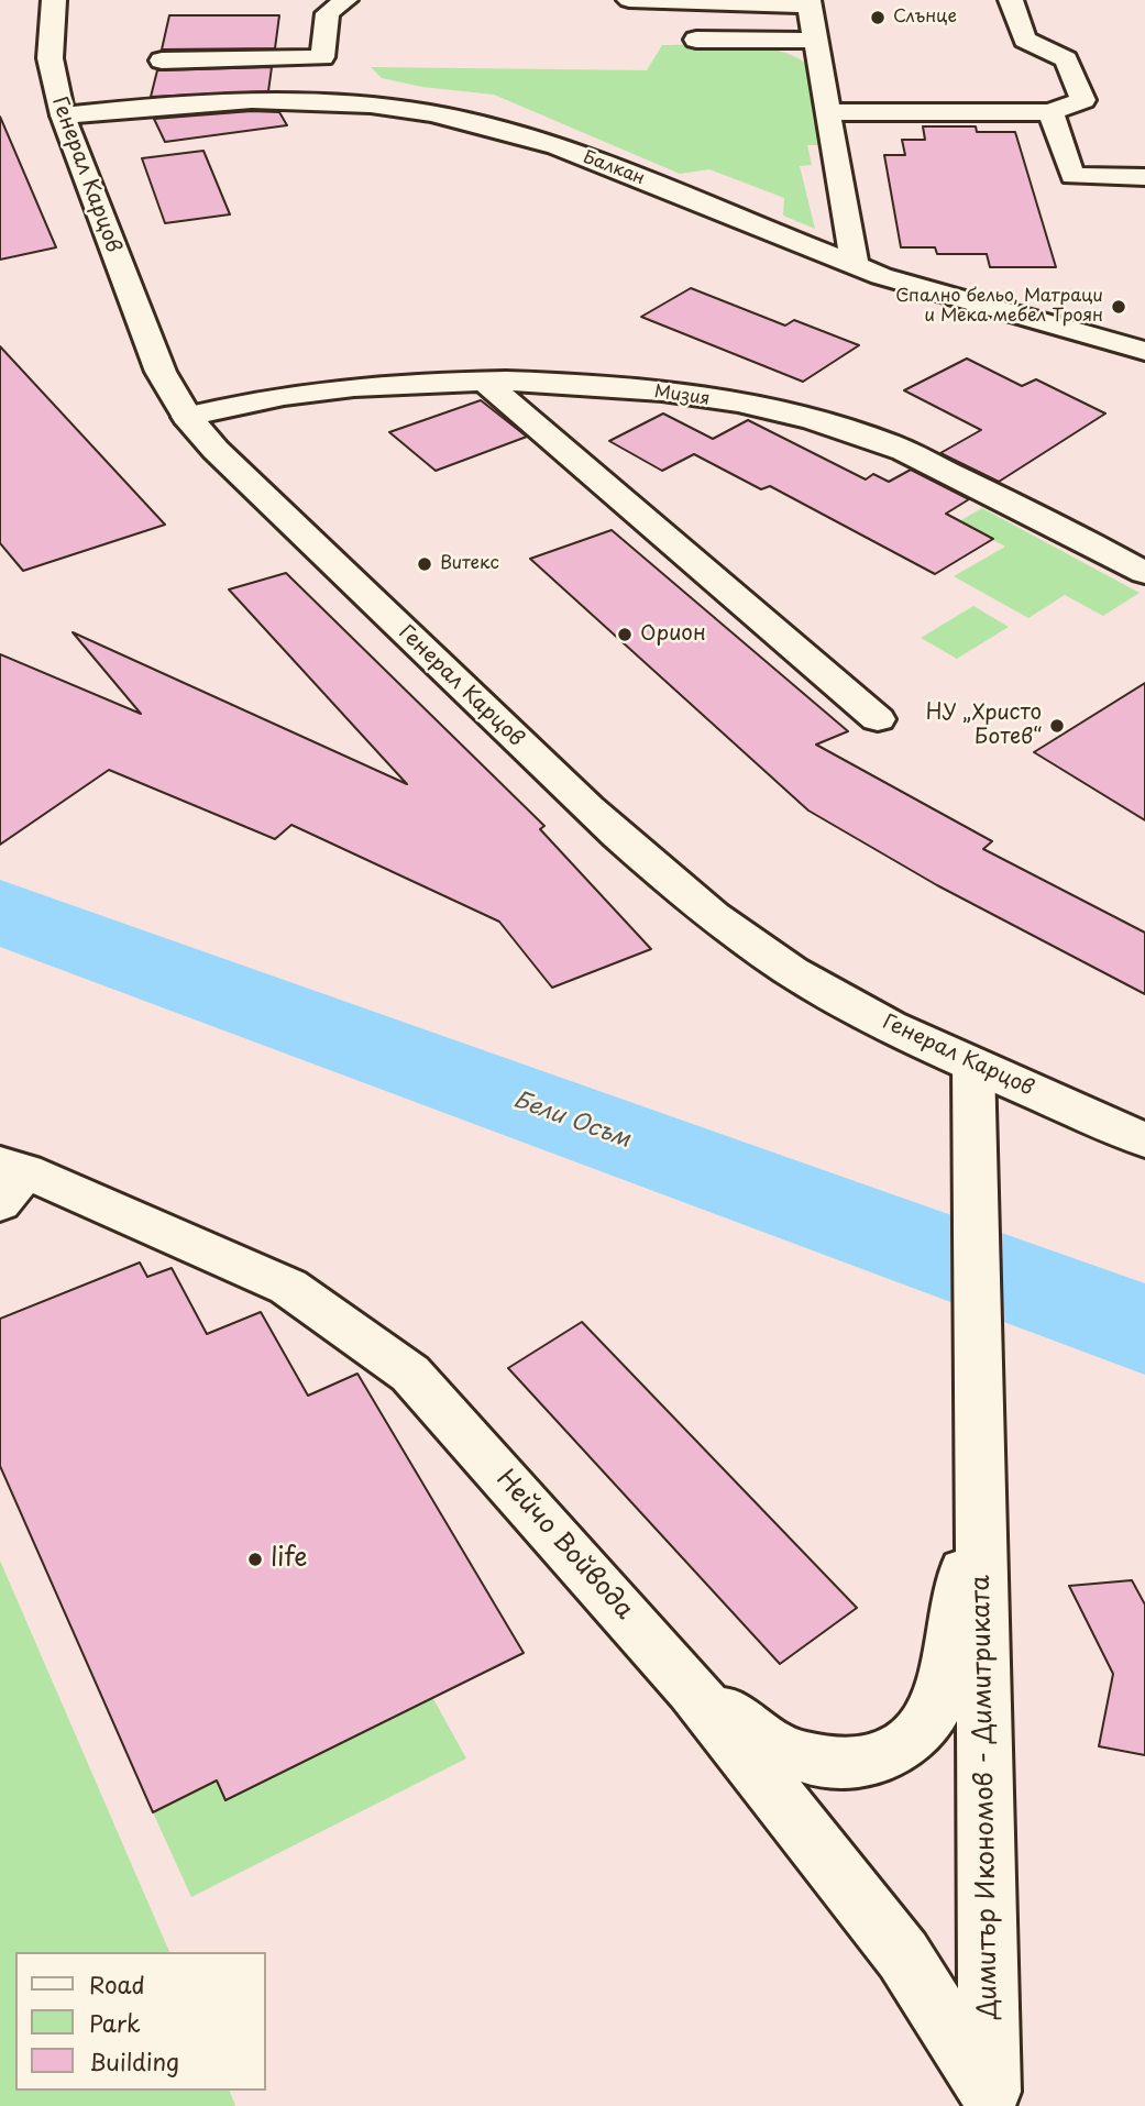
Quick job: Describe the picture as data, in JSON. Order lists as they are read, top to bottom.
{
  "streets": {
    "street": [
      "Балкан",
      "Генерал Карцов",
      "Мизия",
      "Нейчо Войвода",
      "Димитър Икономов - Димитриката"
    ]
  },
  "crossings": [
    ["Балкан", "Генерал Карцов"],
    ["Генерал Карцов", "Мизия"],
    ["Генерал Карцов", "Димитър Икономов - Димитриката"],
    ["Нейчо Войвода", "Димитър Икономов - Димитриката"]
  ],
  "water": ["Бели Осъм"],
  "places": [
    "Слънце",
    "Спално бельо, Матраци и Мека мебел Троян",
    "Витекс",
    "Орион",
    "НУ „Христо Ботев“",
    "life"
  ],
  "legend": ["Road", "Park", "Building"]
}
